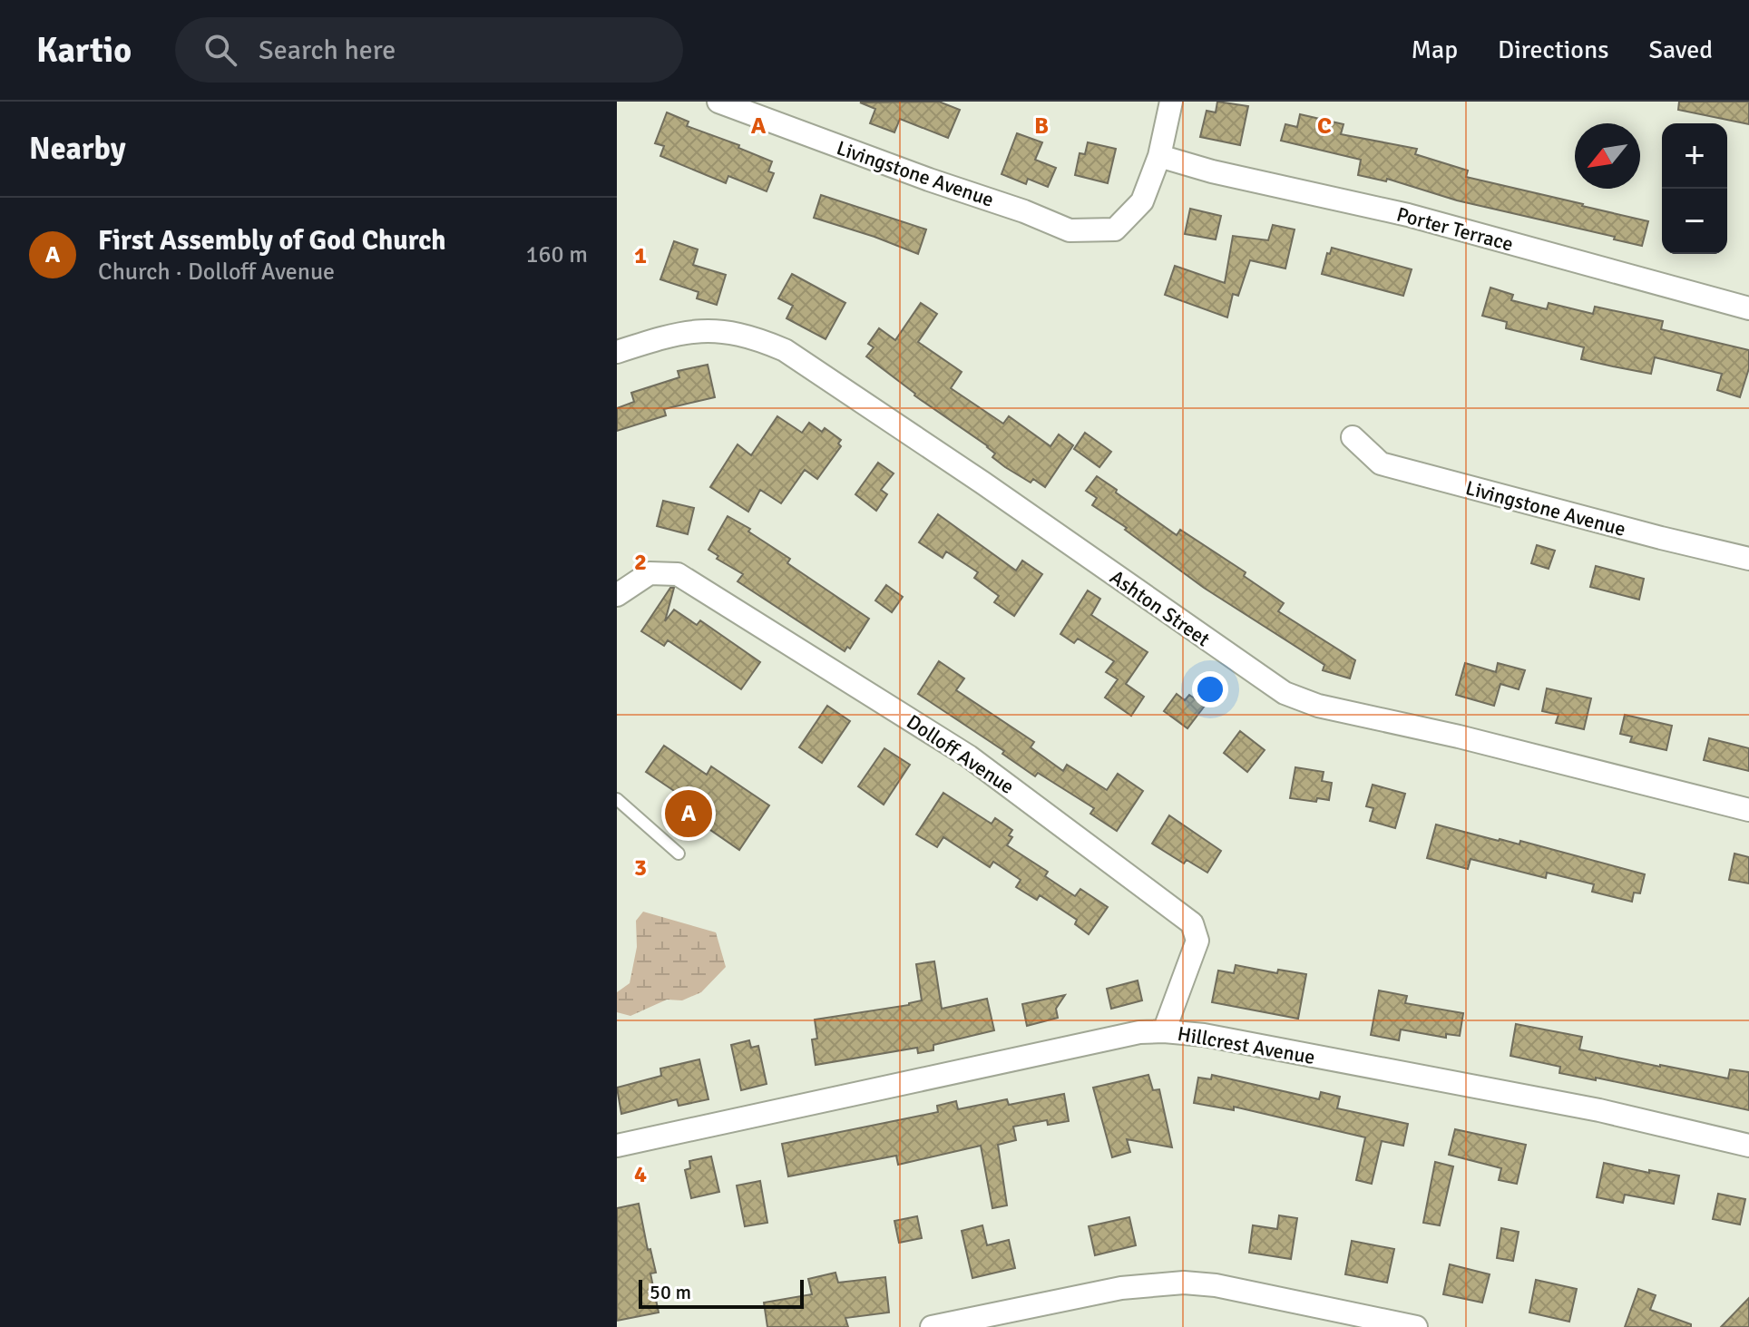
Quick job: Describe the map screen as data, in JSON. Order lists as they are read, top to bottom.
{
  "streets": {
    "street": [
      "Livingstone Avenue",
      "Porter Terrace",
      "Ashton Street",
      "Dolloff Avenue",
      "Hillcrest Avenue"
    ]
  },
  "crossings": [
    ["Livingstone Avenue", "Porter Terrace"],
    ["Dolloff Avenue", "Hillcrest Avenue"]
  ],
  "scale_bar": "50 m",
  "north": "bottom left",
  "page": {
    "header": "Kartio",
    "search": "Search here",
    "nav": ["Map", "Directions", "Saved"],
    "heading": "Nearby",
    "map_buttons": ["+", "−"],
    "list": [
      {
        "mark": "A",
        "name": "First Assembly of God Church",
        "note": "Church · Dolloff Avenue",
        "value": "160 m"
      }
    ],
    "pins": "A",
    "scale": "50 m"
  },
  "grid": {
    "columns": ["A", "B", "C"],
    "rows": [
      "1",
      "2",
      "3",
      "4"
    ]
  }
}
